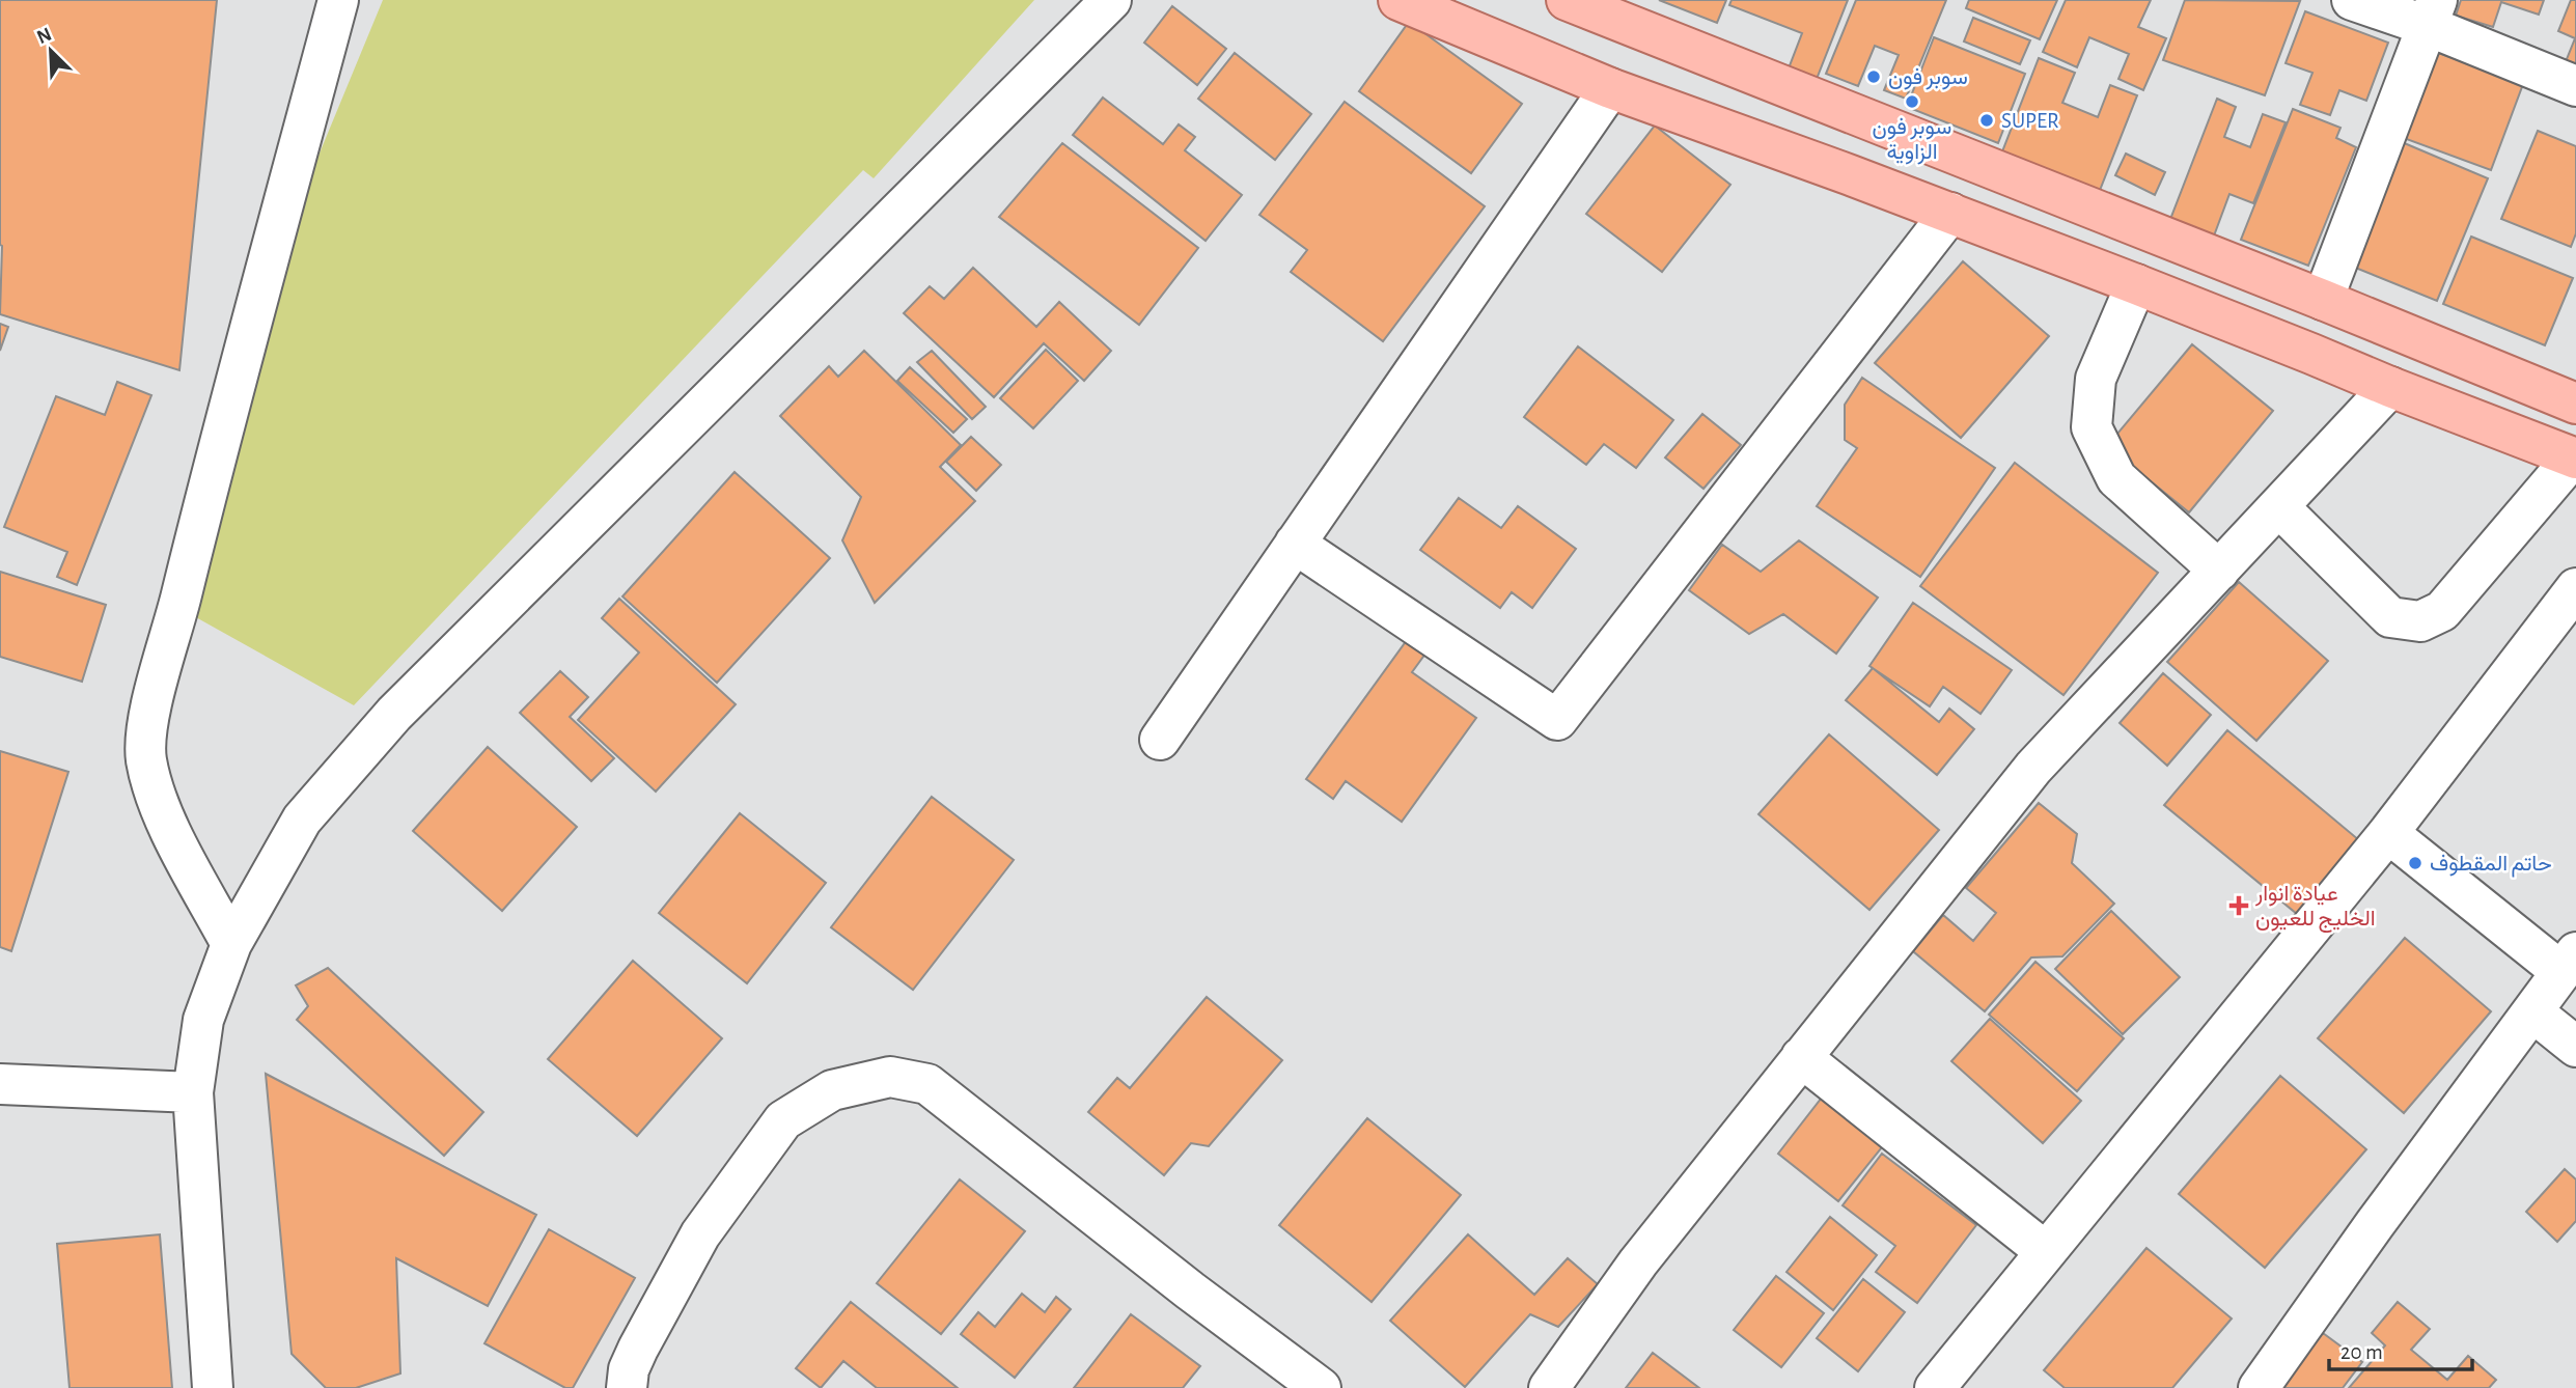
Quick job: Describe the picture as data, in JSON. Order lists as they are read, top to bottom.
{
  "places": {
    "other": [
      "سوبر فون",
      "سوبر فون الزاوية",
      "SUPER",
      "حاتم المقطوف"
    ],
    "health": ["عيادة انوار الخليج للعيون"]
  },
  "scale_bar": "20 m",
  "north": "top left"
}
